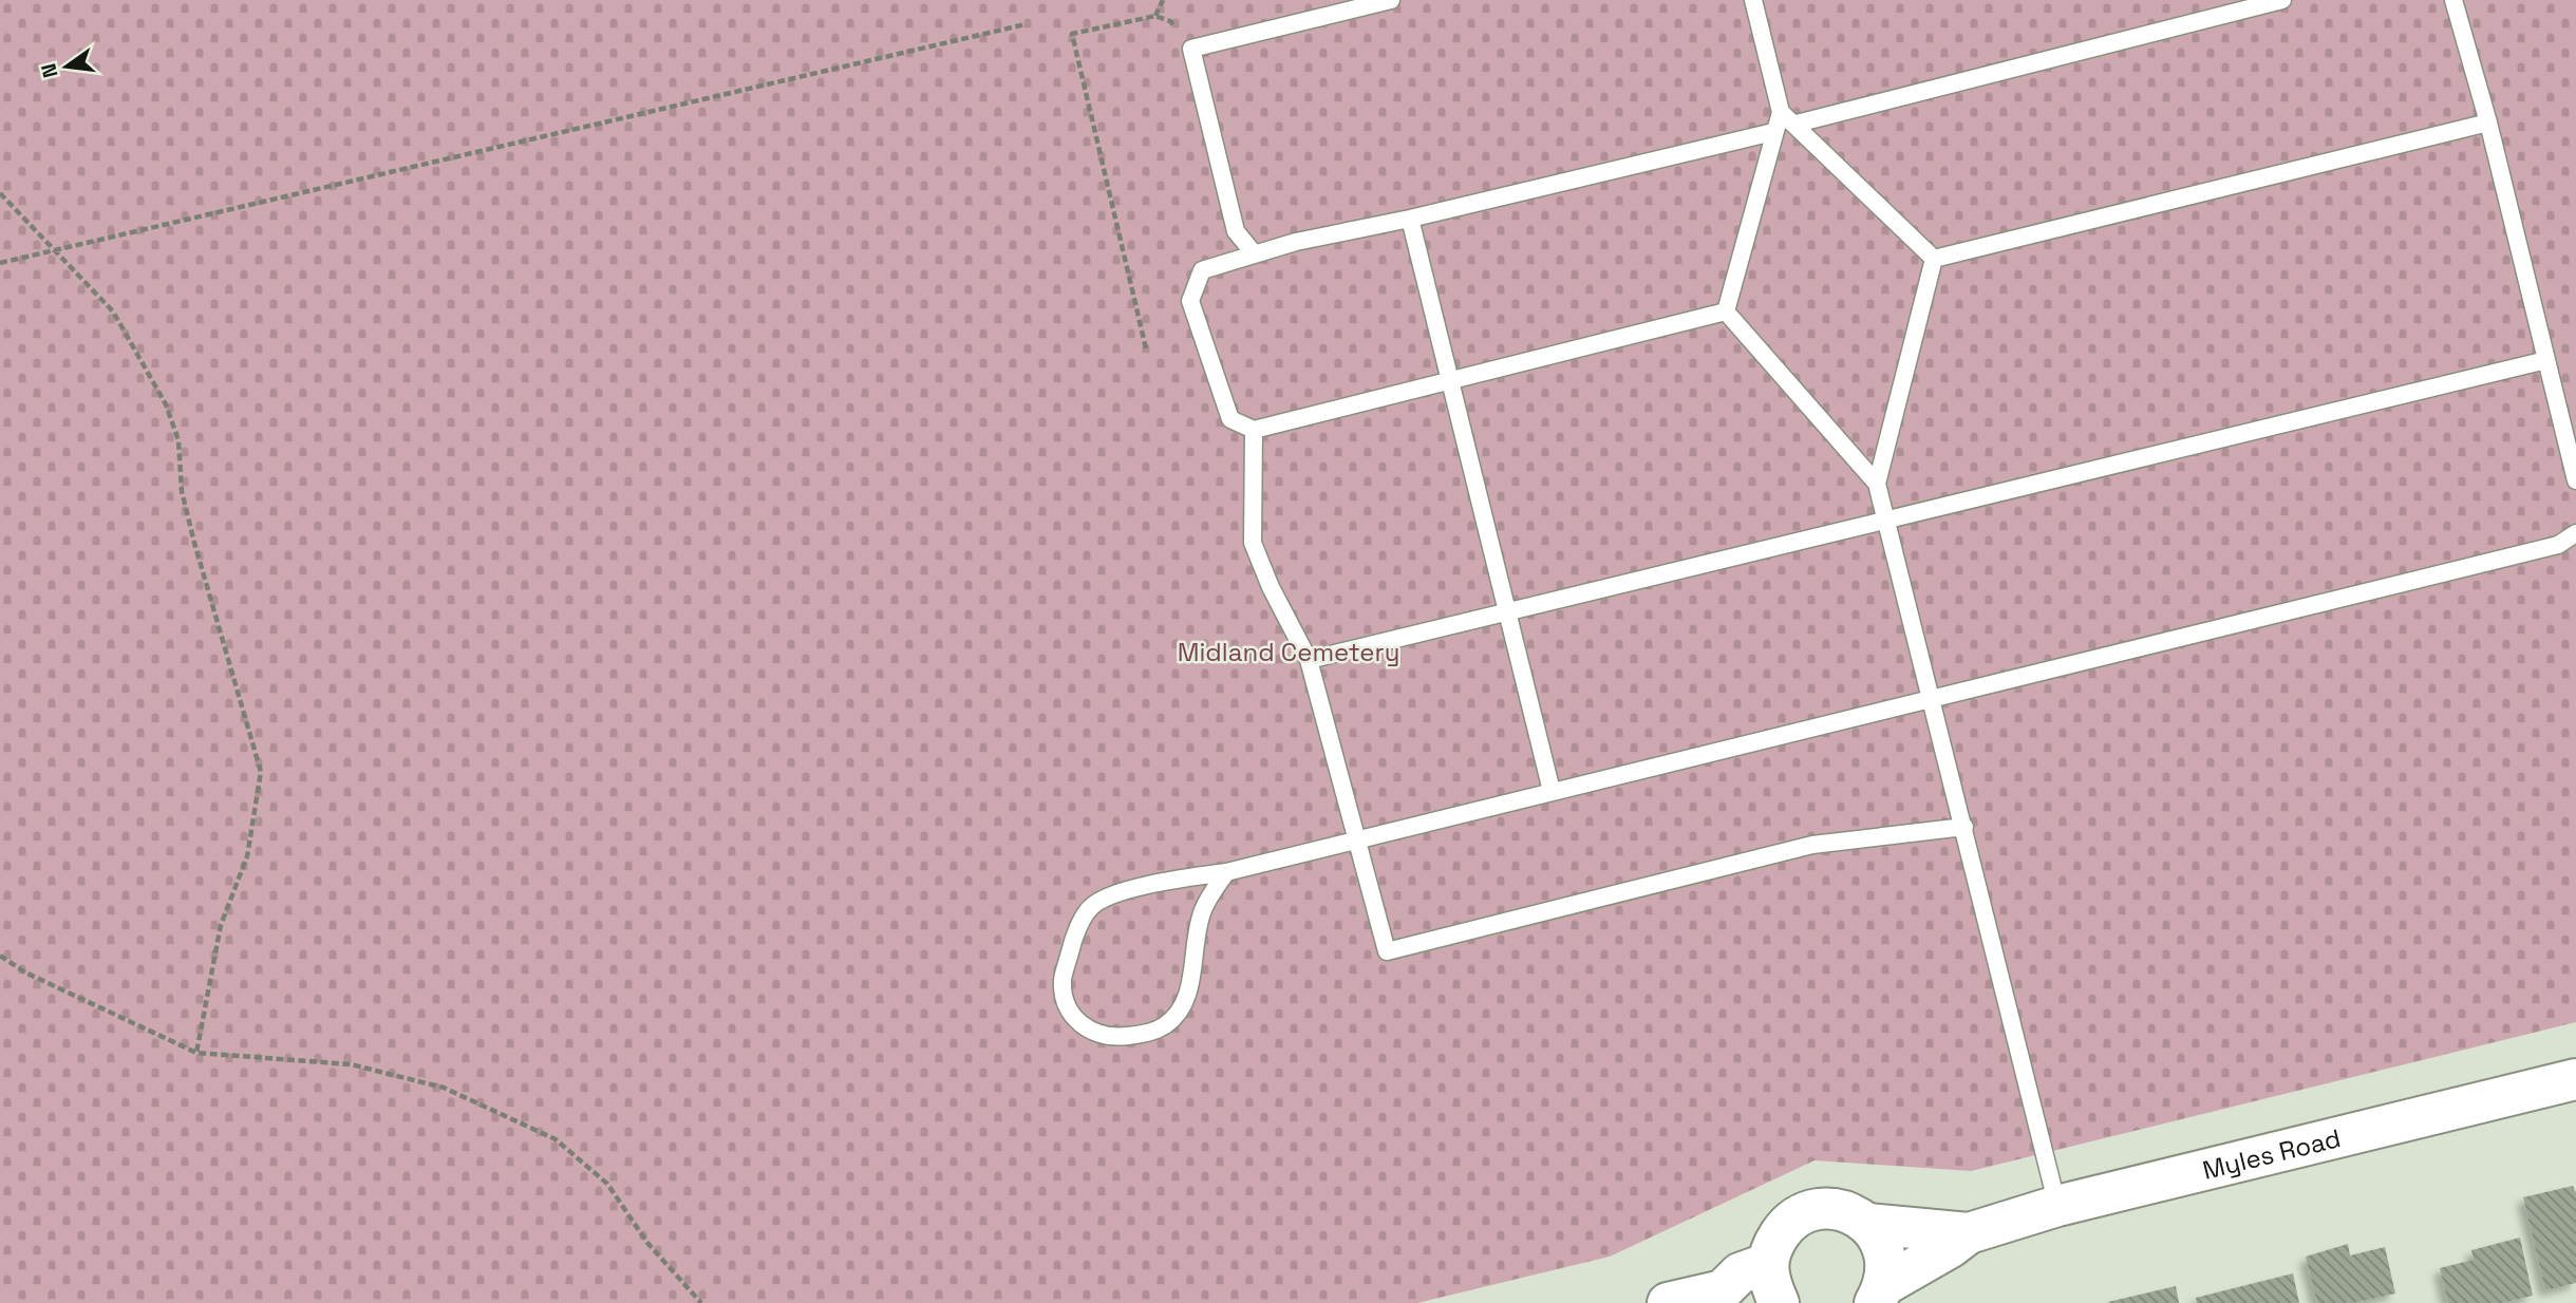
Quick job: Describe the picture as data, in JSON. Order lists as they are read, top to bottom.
{
  "streets": {
    "street": ["Myles Road"]
  },
  "parks": ["Midland Cemetery"],
  "north": "left"
}
